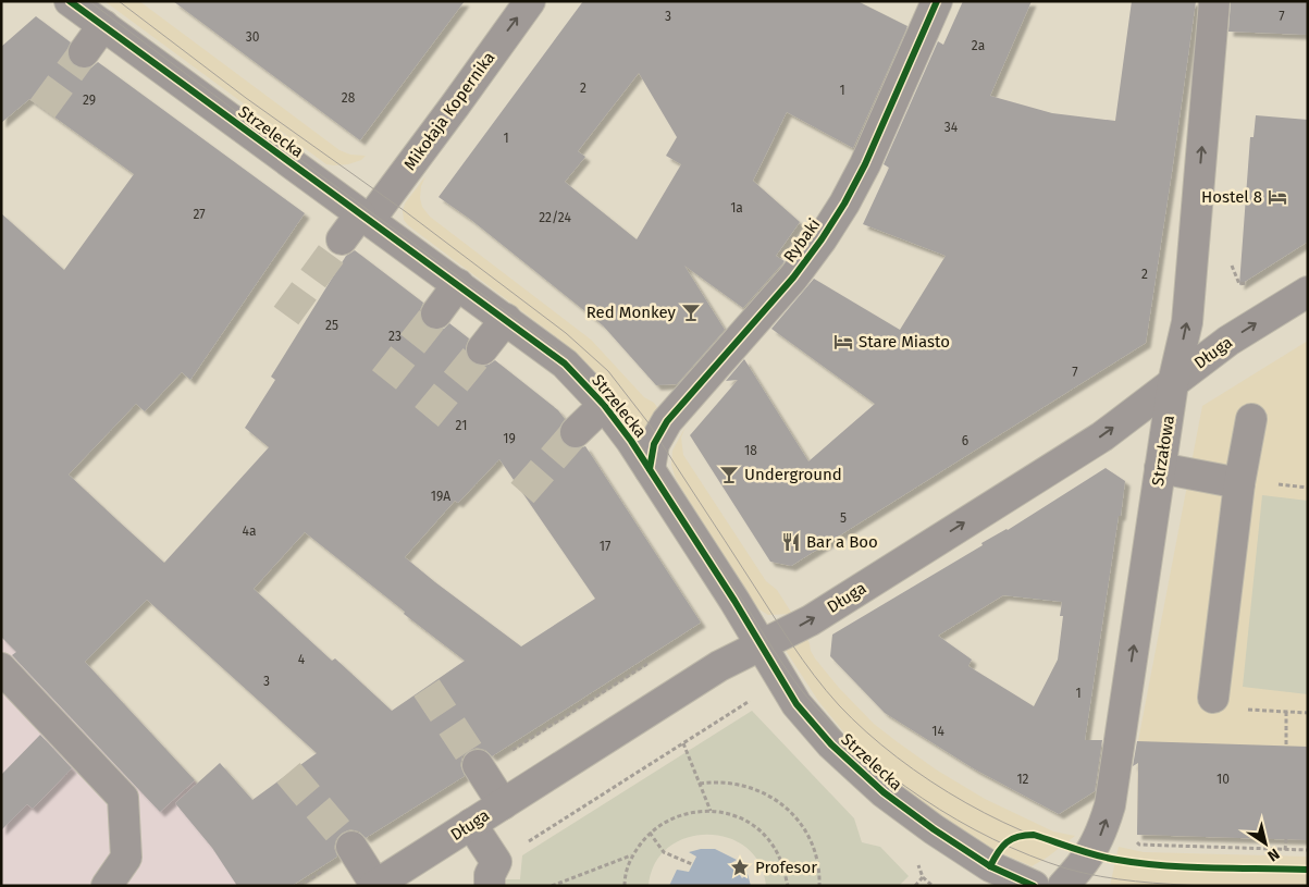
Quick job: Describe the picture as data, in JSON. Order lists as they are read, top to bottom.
{
  "streets": {
    "street": [
      "Mikołaja Kopernika",
      "Strzelecka",
      "Rybaki",
      "Długa",
      "Strzałowa"
    ]
  },
  "crossings": [
    ["Mikołaja Kopernika", "Strzelecka"],
    ["Strzelecka", "Rybaki"],
    ["Strzelecka", "Długa"],
    ["Długa", "Strzałowa"]
  ],
  "one_way": ["Mikołaja Kopernika", "Długa", "Strzałowa"],
  "places": {
    "hotel": ["Hostel 8", "Stare Miasto"],
    "bar": ["Red Monkey", "Underground"],
    "restaurant": ["Bar a Boo"],
    "place": ["Profesor"]
  },
  "house_numbers": [
    "3",
    "7",
    "30",
    "2a",
    "2",
    "1",
    "28",
    "29",
    "34",
    "1",
    "1a",
    "27",
    "22/24",
    "2",
    "25",
    "23",
    "7",
    "21",
    "19",
    "6",
    "18",
    "19A",
    "5",
    "4a",
    "17",
    "4",
    "3",
    "1",
    "14",
    "12",
    "10"
  ],
  "north": "bottom right"
}
